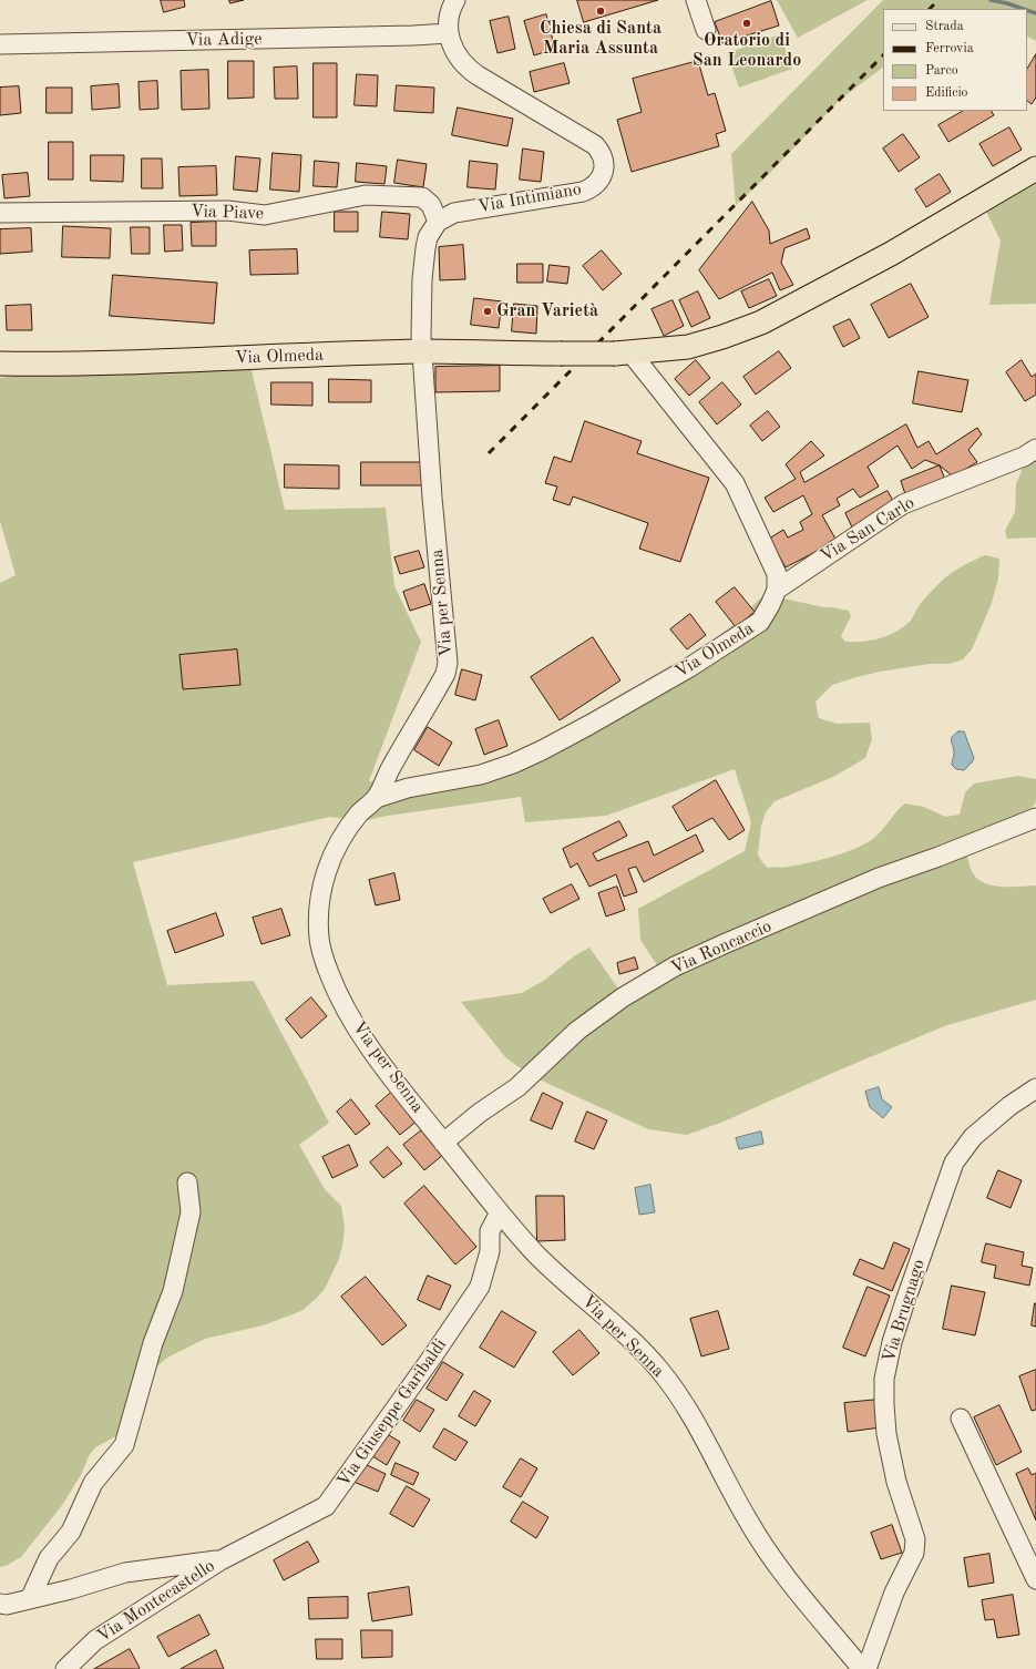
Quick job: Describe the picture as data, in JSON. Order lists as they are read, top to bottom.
{
  "streets": {
    "main road": ["Via Olmeda"],
    "street": [
      "Via Adige",
      "Via Intimiano",
      "Via Piave",
      "Via San Carlo",
      "Via per Senna",
      "Via Roncaccio",
      "Via Brugnago",
      "Via Giuseppe Garibaldi",
      "Via Montecastello"
    ]
  },
  "crossings": [
    ["Via Adige", "Via Intimiano"],
    ["Via Intimiano", "Via Piave"],
    ["Via Olmeda", "Via San Carlo"],
    ["Via Olmeda", "Via per Senna"],
    ["Via per Senna", "Via Roncaccio"],
    ["Via per Senna", "Via Giuseppe Garibaldi"],
    ["Via Giuseppe Garibaldi", "Via Montecastello"]
  ],
  "places": ["Chiesa di Santa Maria Assunta", "Oratorio di San Leonardo", "Gran Varietà"],
  "legend": [
    "Strada",
    "Ferrovia",
    "Parco",
    "Edificio"
  ]
}
